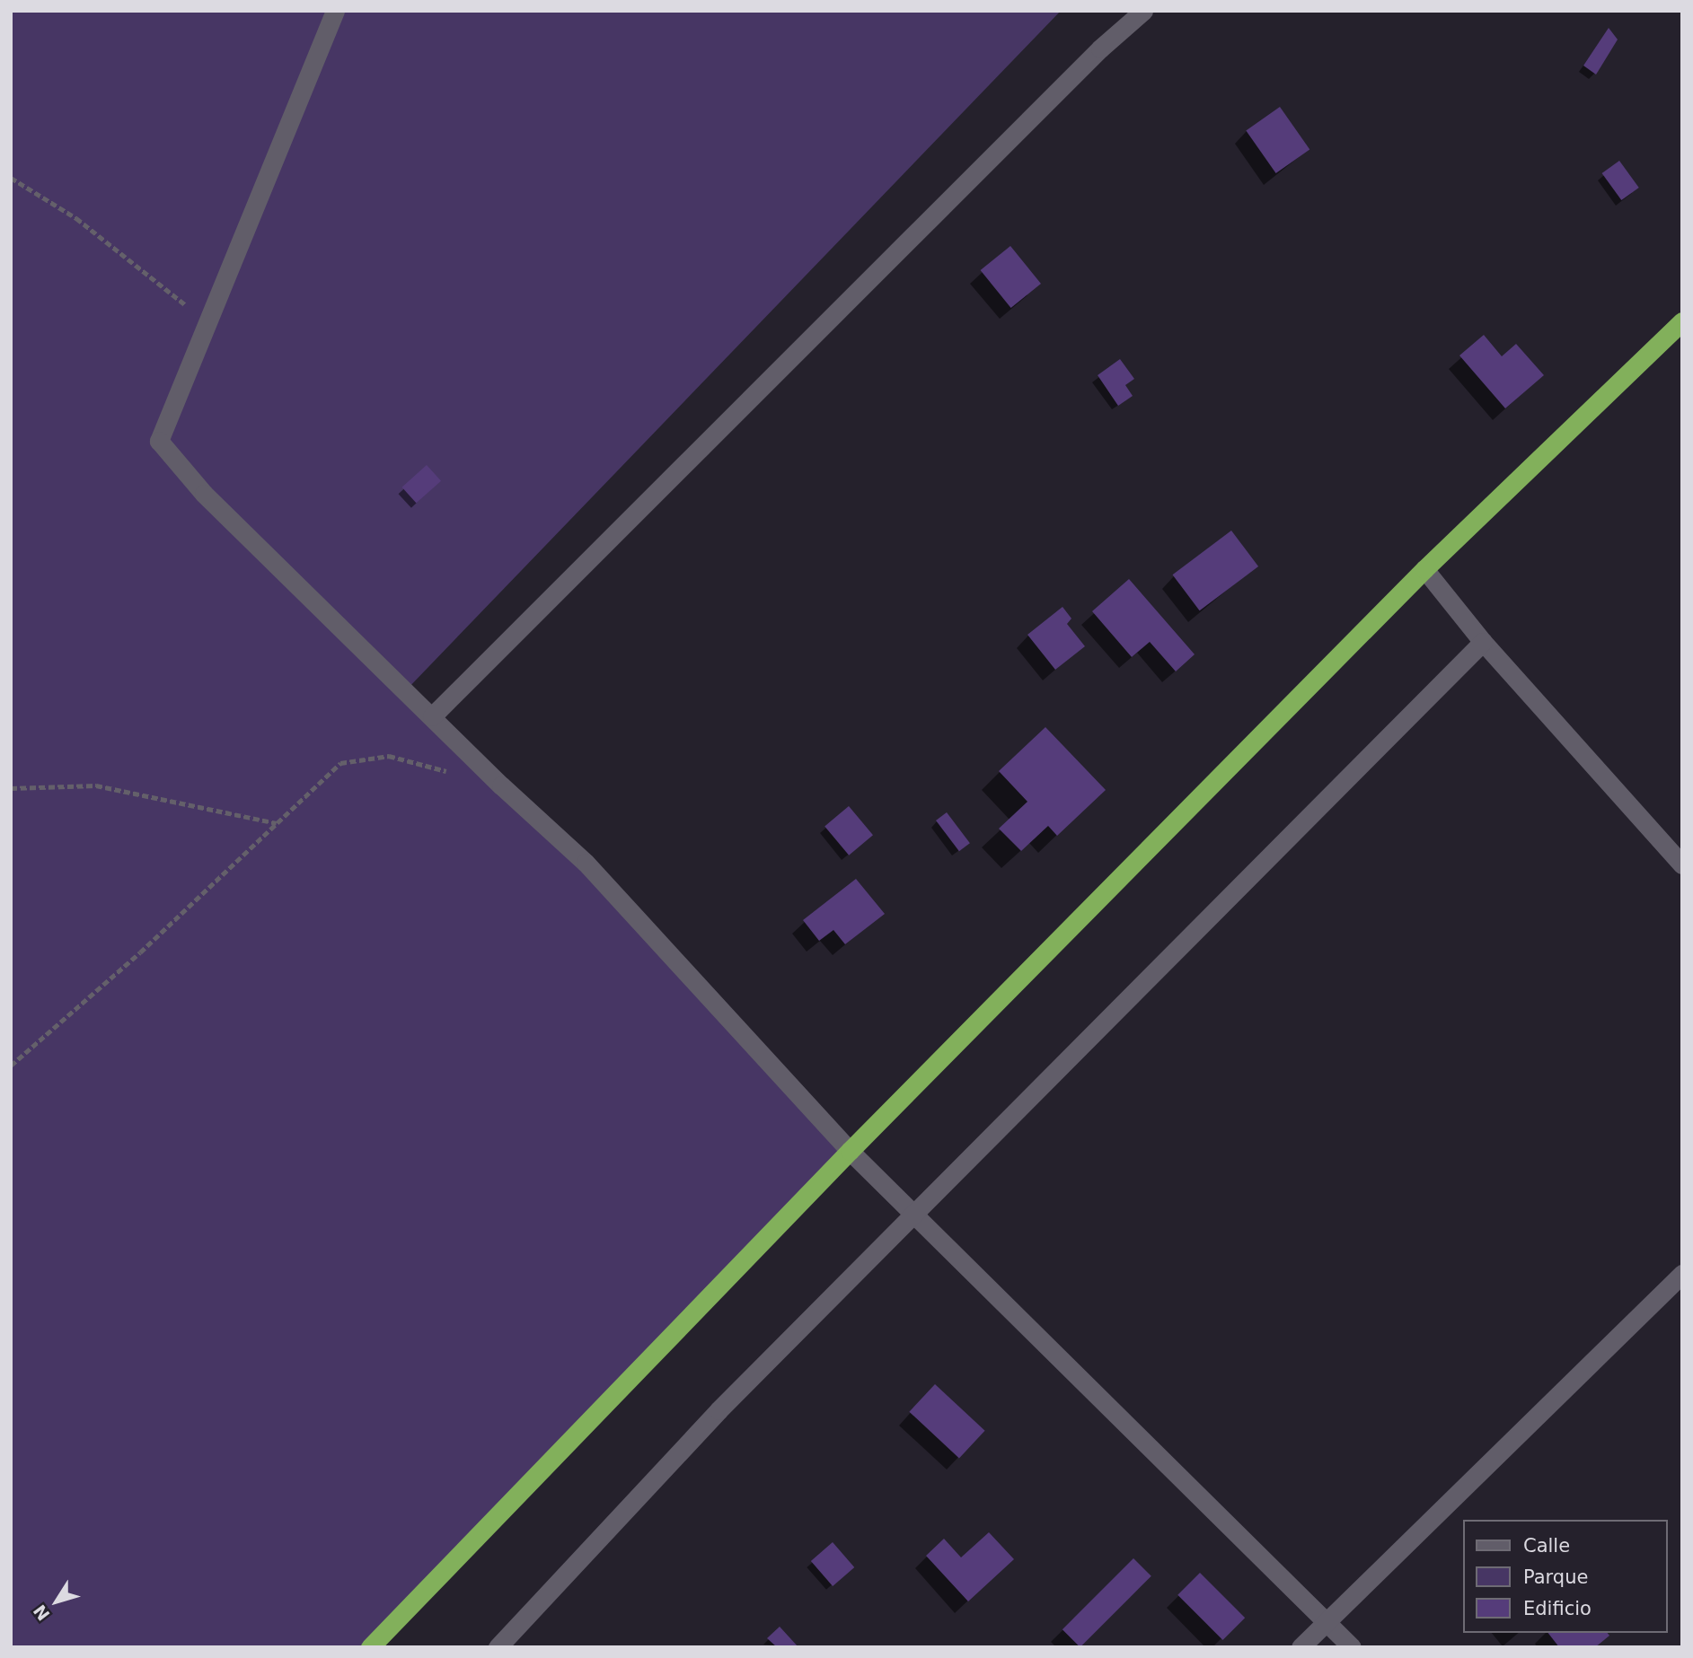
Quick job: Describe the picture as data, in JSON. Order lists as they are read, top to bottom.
{
  "legend": ["Calle", "Parque", "Edificio"],
  "north": "bottom left"
}
